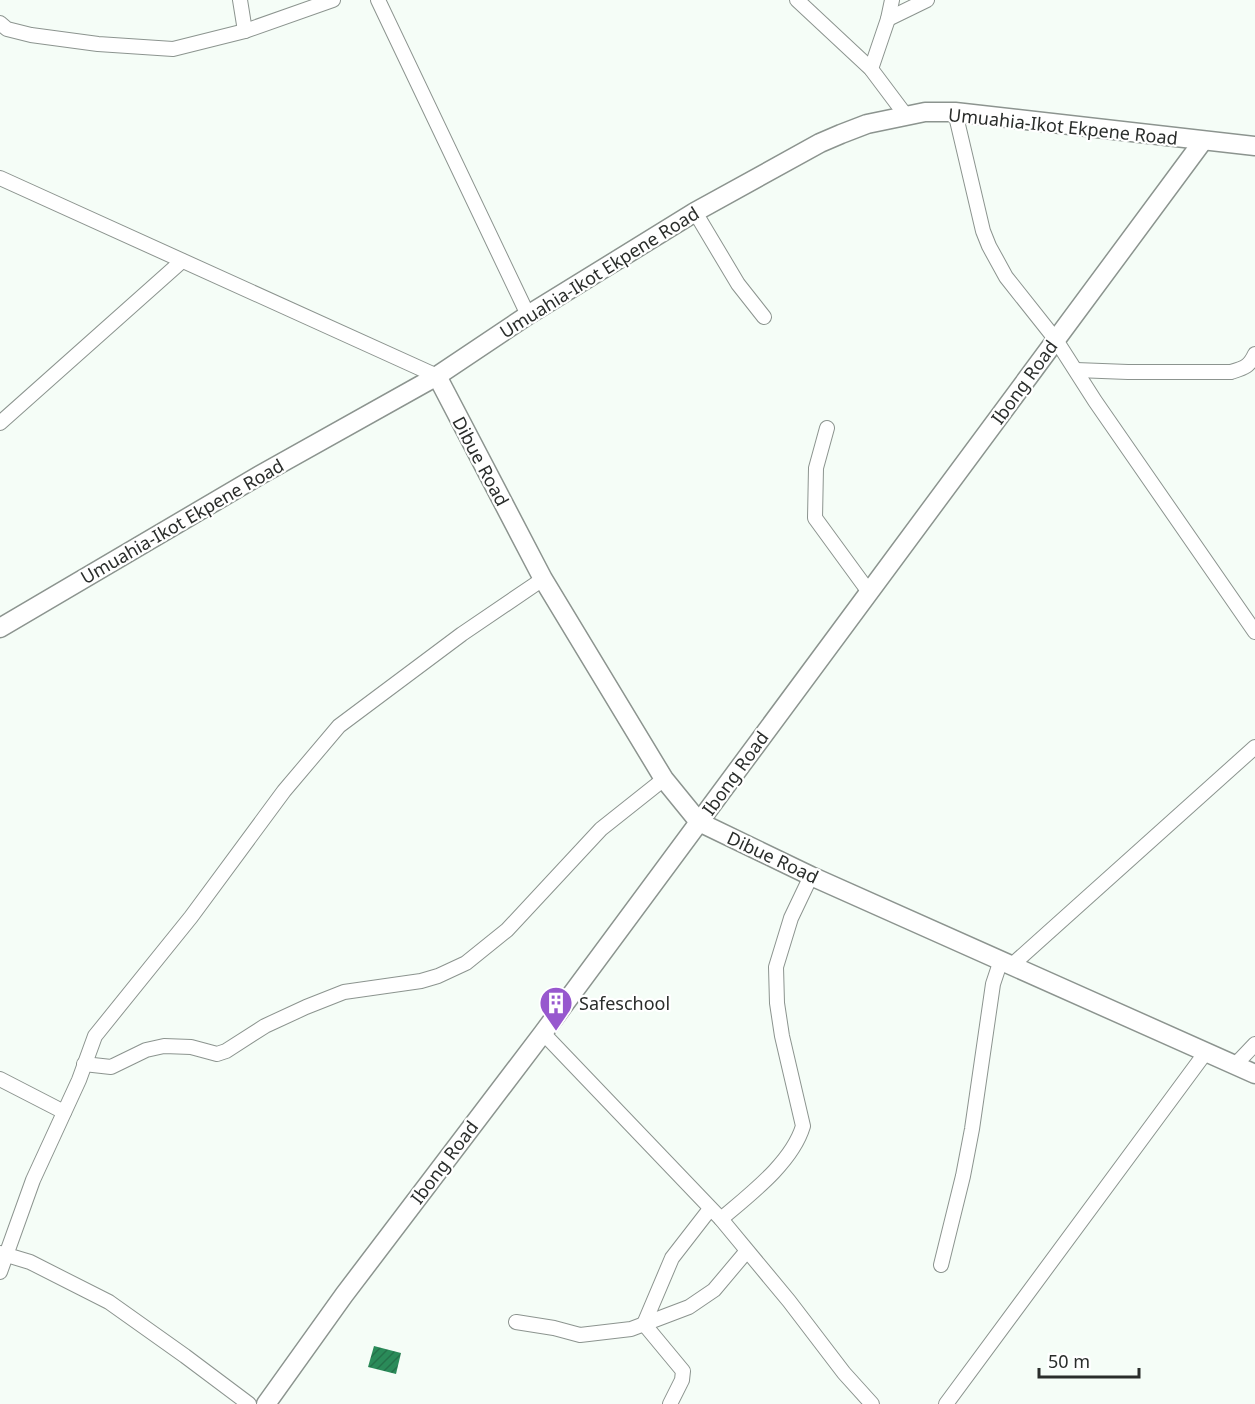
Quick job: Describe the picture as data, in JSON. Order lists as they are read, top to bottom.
{
  "streets": {
    "street": ["Umuahia-Ikot Ekpene Road", "Ibong Road", "Dibue Road"]
  },
  "crossings": [
    ["Umuahia-Ikot Ekpene Road", "Ibong Road"],
    ["Umuahia-Ikot Ekpene Road", "Dibue Road"],
    ["Ibong Road", "Dibue Road"]
  ],
  "places": {
    "building": ["Safeschool"]
  },
  "scale_bar": "50 m"
}
